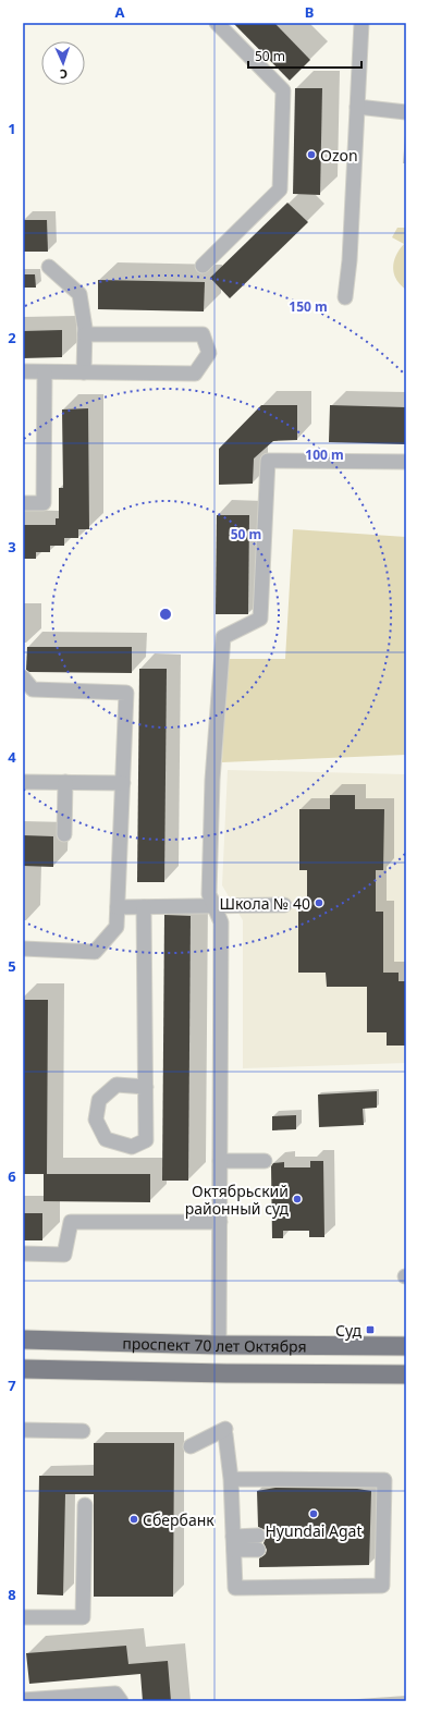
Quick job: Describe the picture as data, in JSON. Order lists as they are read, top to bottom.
{
  "streets": {
    "main road": ["проспект 70 лет Октября"]
  },
  "places": {
    "other": [
      "Ozon",
      "Школа № 40",
      "Октябрьский районный суд",
      "Hyundai Agat",
      "Сбербанк"
    ],
    "transit": ["Суд"]
  },
  "scale_bar": "50 m",
  "north": "bottom",
  "grid": {
    "columns": ["A", "B"],
    "rows": [
      "1",
      "2",
      "3",
      "4",
      "5",
      "6",
      "7",
      "8"
    ]
  },
  "rings": ["150 m", "100 m", "50 m"]
}
